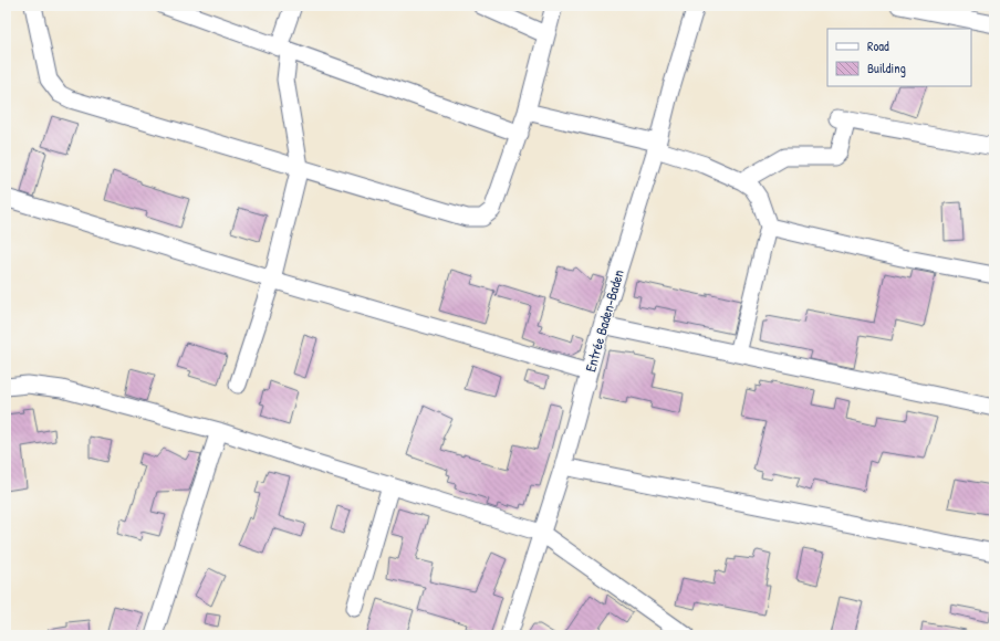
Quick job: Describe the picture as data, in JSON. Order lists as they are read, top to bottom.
{
  "streets": {
    "street": ["Entrée Baden-Baden"]
  },
  "legend": ["Road", "Building"]
}
